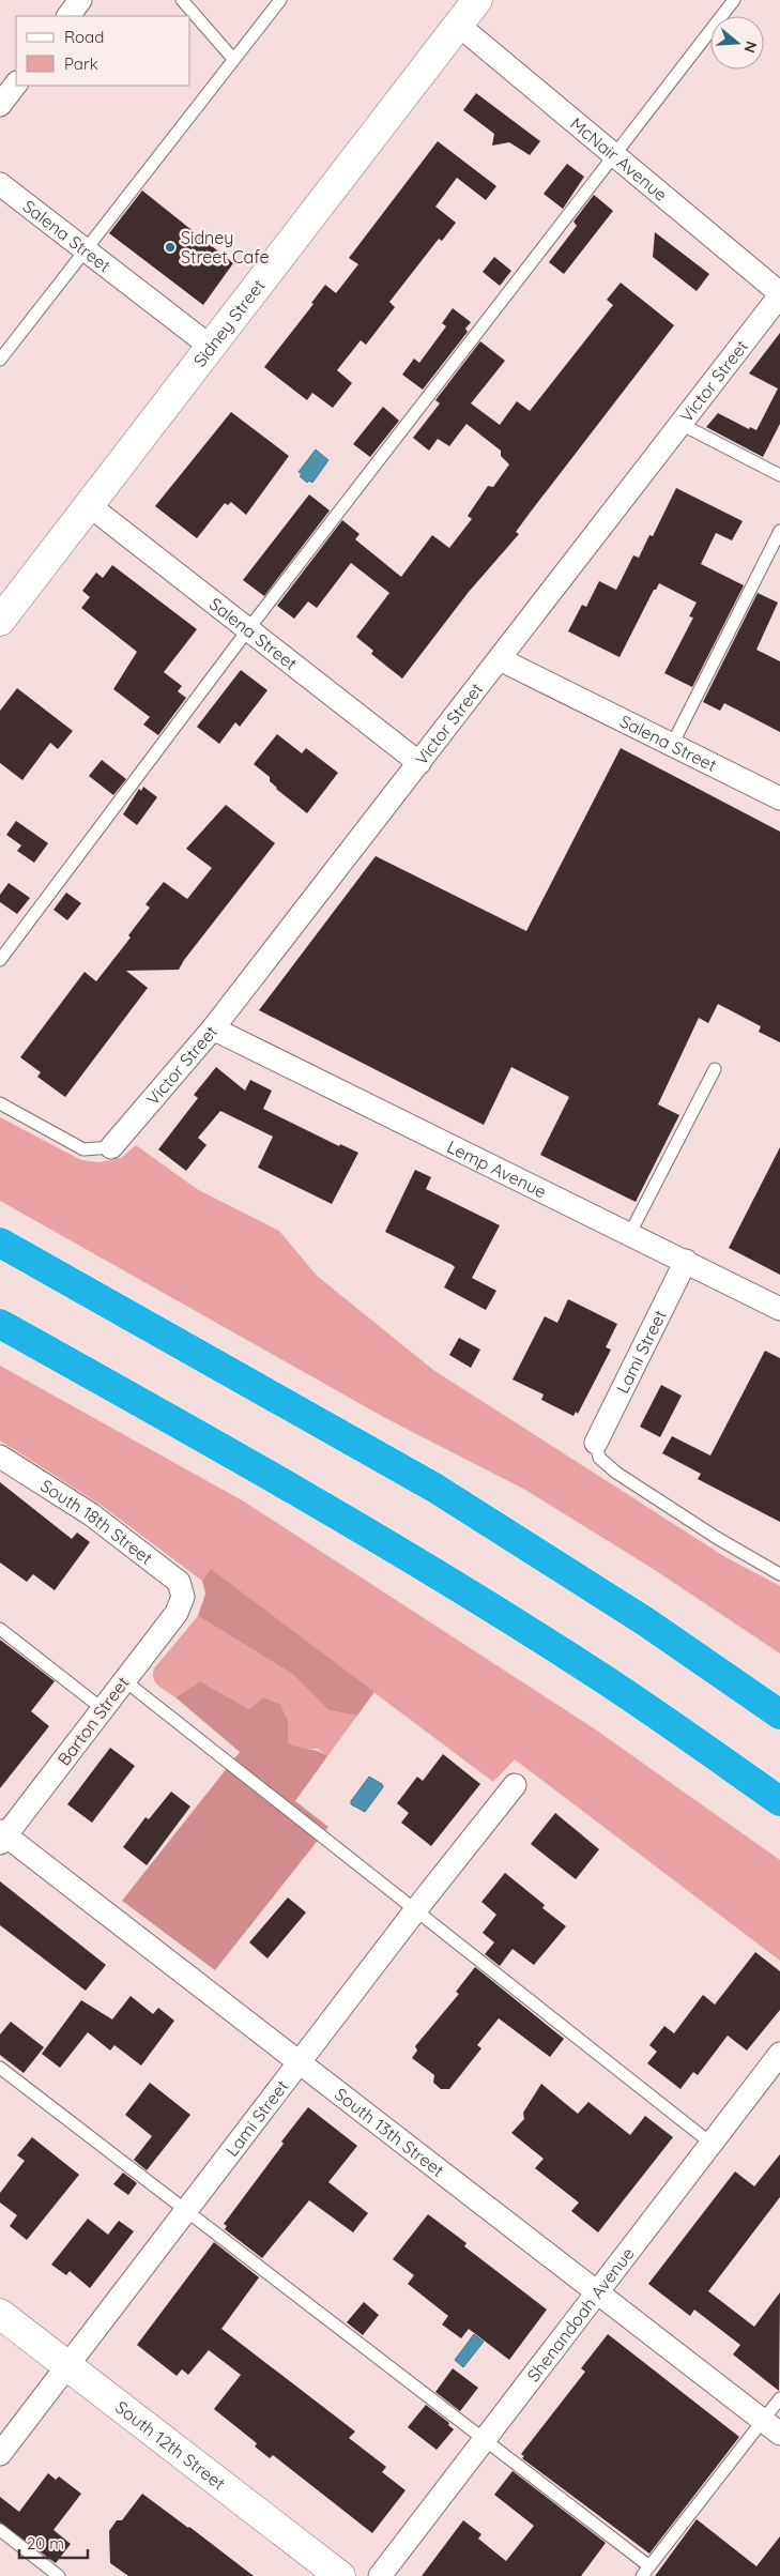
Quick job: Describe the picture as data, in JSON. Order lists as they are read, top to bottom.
{
  "streets": {
    "street": [
      "McNair Avenue",
      "Salena Street",
      "Sidney Street",
      "Victor Street",
      "Lemp Avenue",
      "Lami Street",
      "South 18th Street",
      "Barton Street",
      "South 13th Street",
      "Shenandoah Avenue",
      "South 12th Street"
    ]
  },
  "crossings": [
    ["McNair Avenue", "Sidney Street"],
    ["McNair Avenue", "Victor Street"],
    ["Salena Street", "Sidney Street"],
    ["Salena Street", "Victor Street"],
    ["Victor Street", "Lemp Avenue"],
    ["Lemp Avenue", "Lami Street"],
    ["Lami Street", "South 13th Street"],
    ["Lami Street", "South 12th Street"],
    ["South 18th Street", "Barton Street"],
    ["Barton Street", "South 13th Street"],
    ["South 13th Street", "Shenandoah Avenue"]
  ],
  "places": ["Sidney Street Cafe"],
  "legend": ["Road", "Park"],
  "scale_bar": "20 m",
  "north": "right"
}
